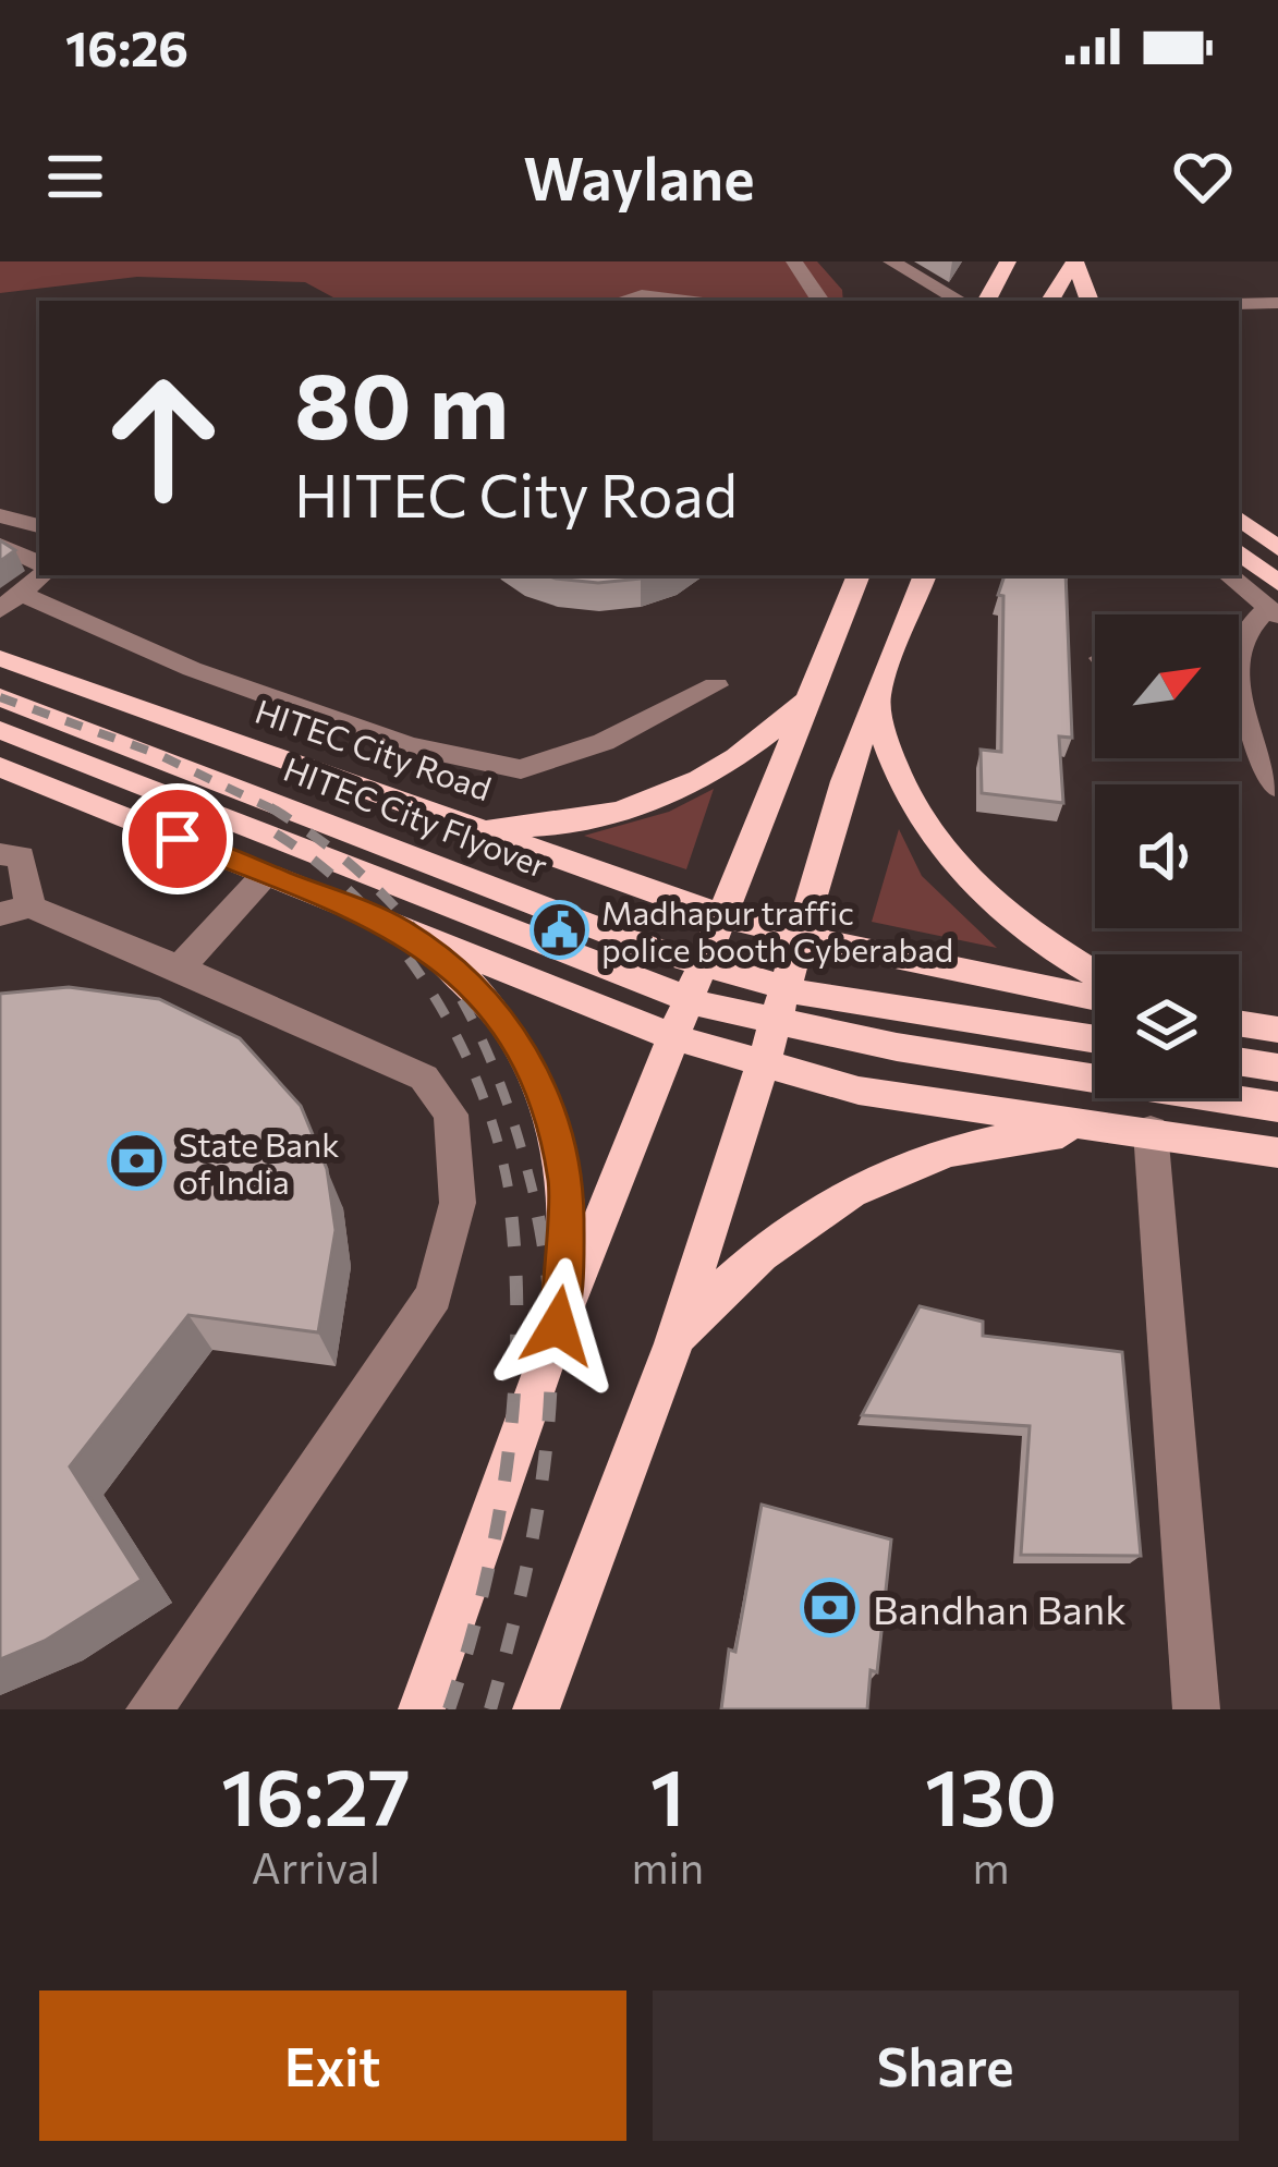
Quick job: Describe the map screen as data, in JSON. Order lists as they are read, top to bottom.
{
  "streets": {
    "main road": ["HITEC City Road", "HITEC City Flyover"]
  },
  "places": {
    "public building": ["Madhapur traffic police booth Cyberabad"],
    "bank": ["State Bank of India", "Bandhan Bank"]
  },
  "north": "top right",
  "page": {
    "status": "16:26",
    "header": "Waylane",
    "turn": ["80 m", "HITEC City Road"],
    "eta": [
      "16:27",
      "Arrival",
      "1",
      "min",
      "130",
      "m"
    ],
    "buttons": ["Exit", "Share"]
  }
}
